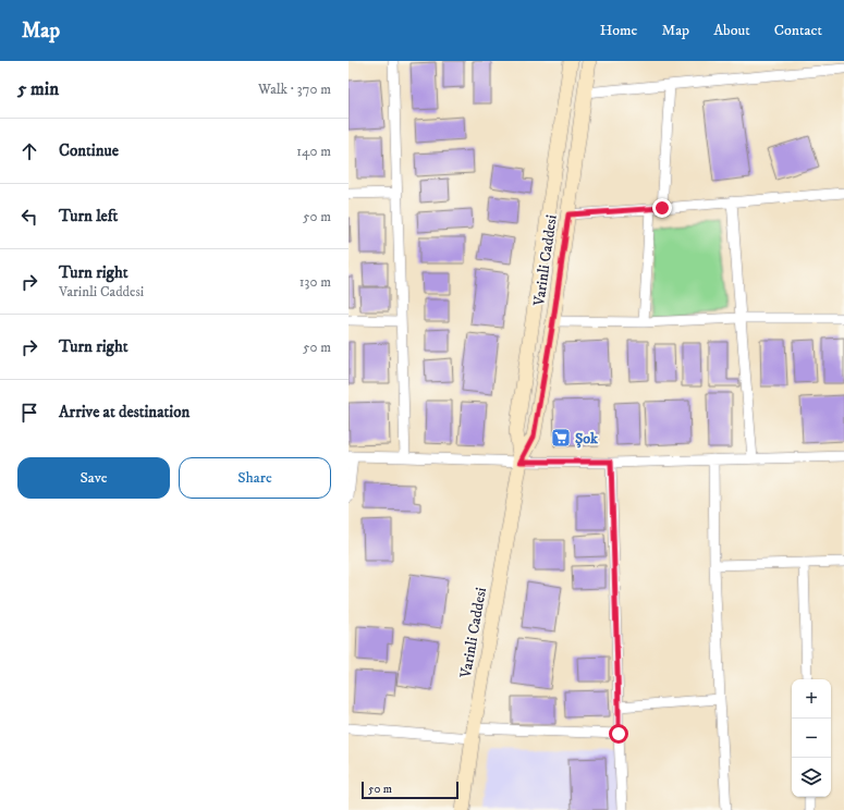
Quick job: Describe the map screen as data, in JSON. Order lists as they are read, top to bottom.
{
  "streets": {
    "street": ["Varinli Caddesi"]
  },
  "places": {
    "supermarket": ["Şok"]
  },
  "scale_bar": "50 m",
  "page": {
    "header": "Map",
    "nav": [
      "Home",
      "Map",
      "About",
      "Contact"
    ],
    "heading": ["5 min", "Walk · 370 m"],
    "list": [
      ["Continue", "140 m"],
      ["Turn left", "50 m"],
      ["Turn right", "Varinli Caddesi", "130 m"],
      ["Turn right", "50 m"],
      "Arrive at destination"
    ],
    "buttons": ["Save", "Share"],
    "map_buttons": ["+", "−"],
    "scale": "50 m"
  }
}
